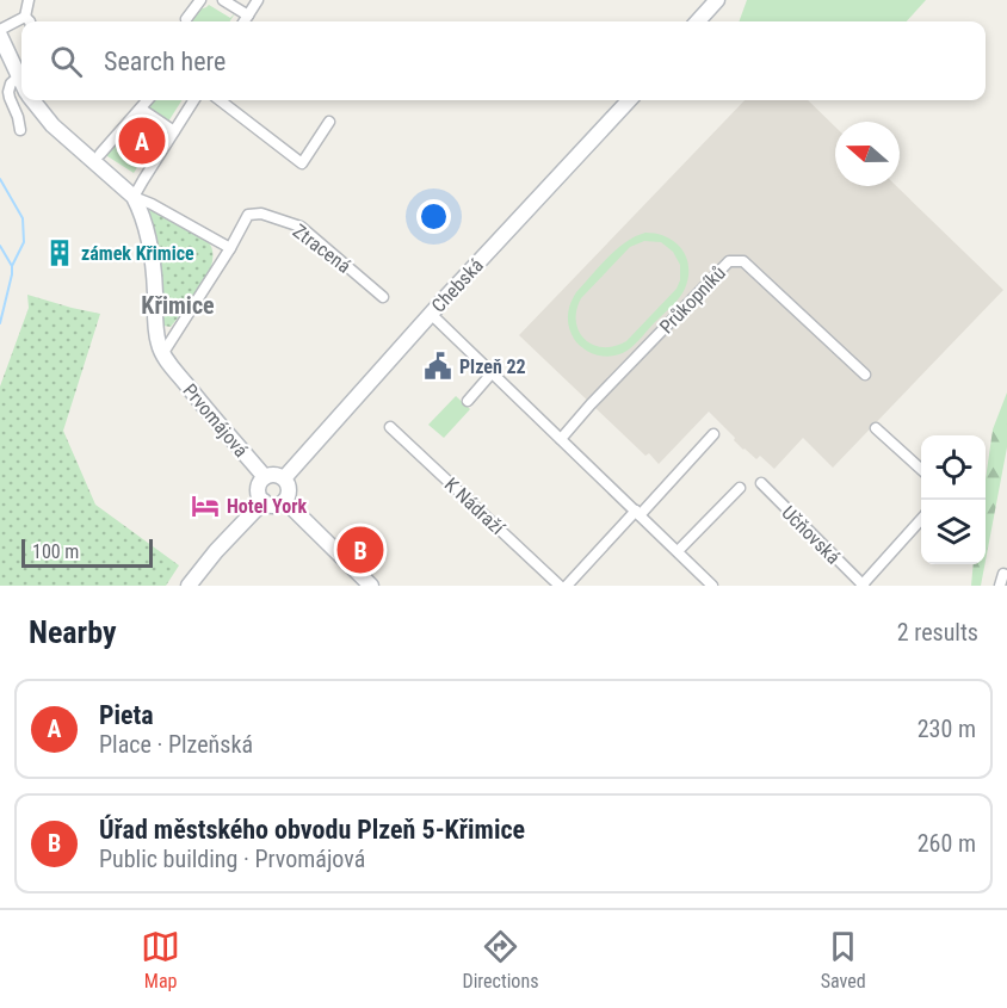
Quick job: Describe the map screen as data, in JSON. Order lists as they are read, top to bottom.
{
  "streets": {
    "main road": ["Chebská", "Prvomájová"],
    "street": [
      "Ztracená",
      "Průkopníků",
      "K Nádraží",
      "Učňovská"
    ]
  },
  "crossings": [
    ["Chebská", "Prvomájová"]
  ],
  "districts": ["Křimice"],
  "places": {
    "building": ["zámek Křimice"],
    "public building": ["Plzeň 22"],
    "hotel": ["Hotel York"]
  },
  "scale_bar": "100 m",
  "north": "left",
  "page": {
    "search": "Search here",
    "pins": ["A", "B"],
    "scale": "100 m",
    "heading": ["Nearby", "2 results"],
    "list": [
      {
        "mark": "A",
        "name": "Pieta",
        "note": "Place · Plzeňská",
        "value": "230 m"
      },
      {
        "mark": "B",
        "name": "Úřad městského obvodu Plzeň 5-Křimice",
        "note": "Public building · Prvomájová",
        "value": "260 m"
      }
    ],
    "nav": ["Map", "Directions", "Saved"]
  }
}
